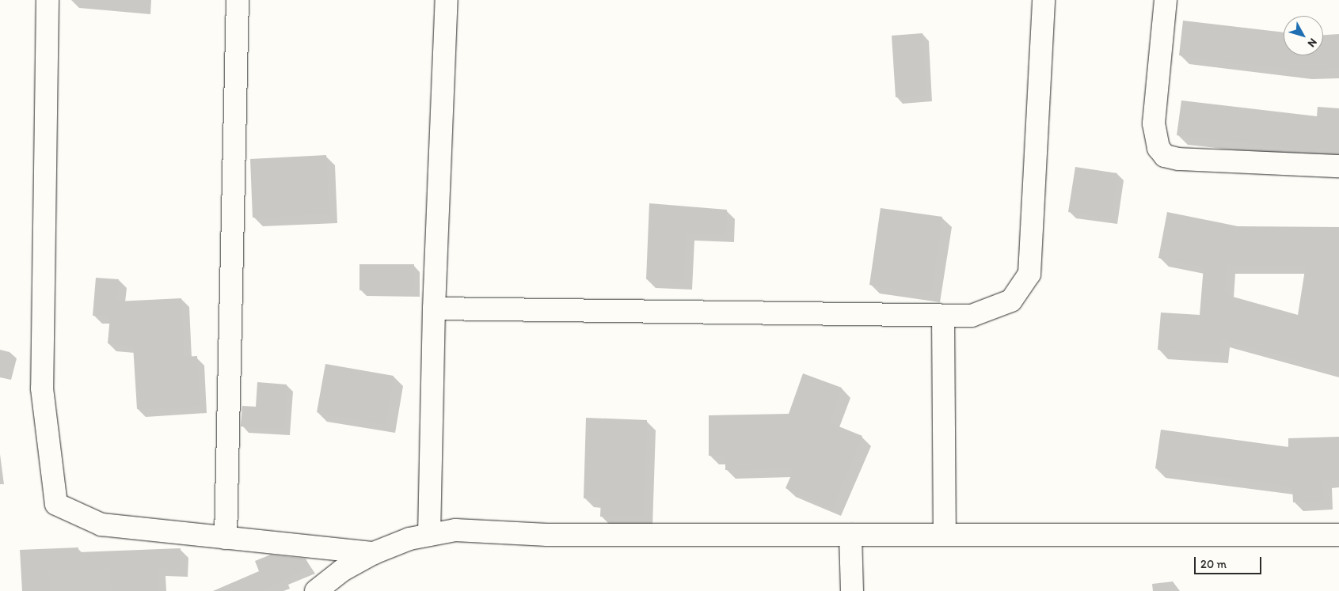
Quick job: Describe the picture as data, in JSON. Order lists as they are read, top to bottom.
{
  "scale_bar": "20 m",
  "north": "bottom right"
}
